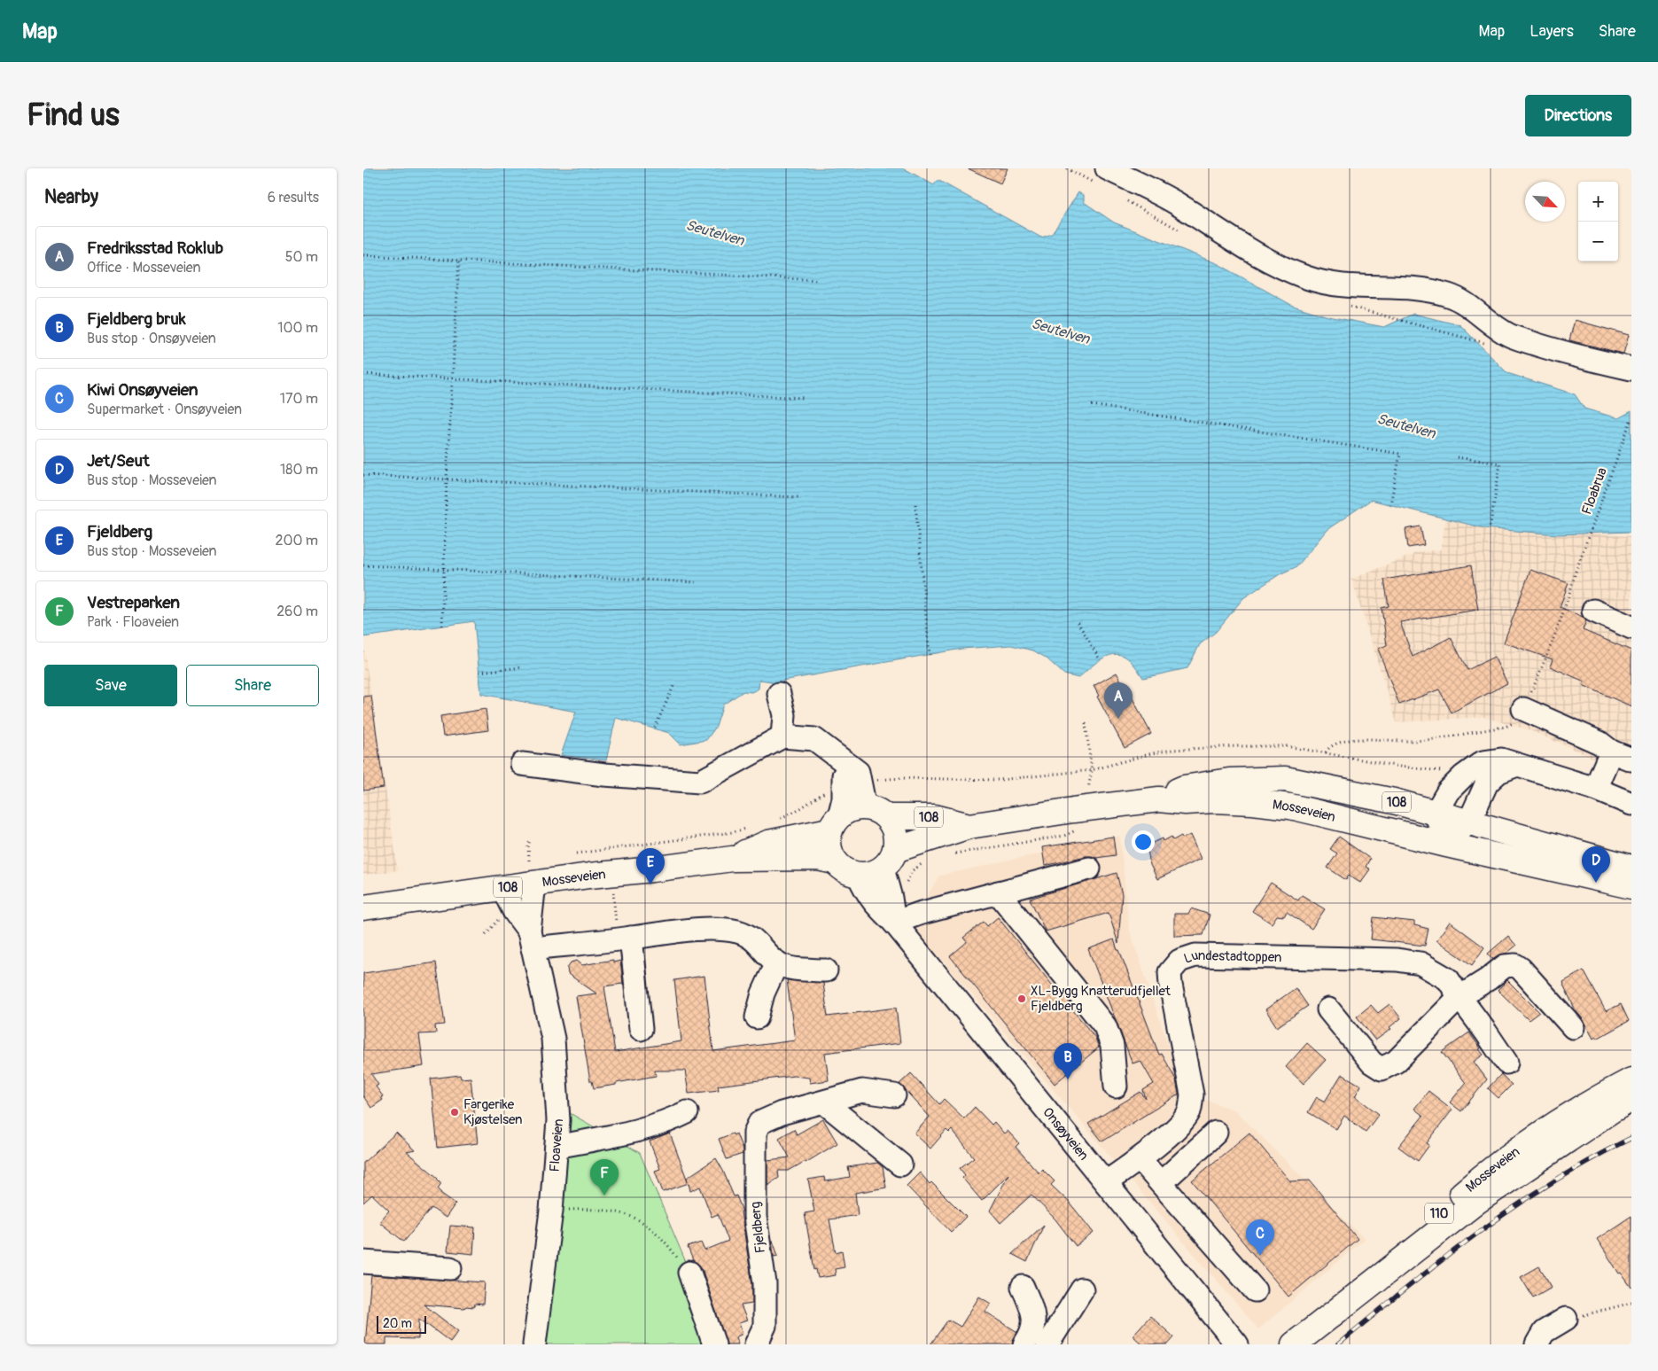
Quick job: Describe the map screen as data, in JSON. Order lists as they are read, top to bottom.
{
  "streets": {
    "main road": ["108", "Mosseveien", "110"],
    "street": [
      "Lundestadtoppen",
      "Onsøyveien",
      "Floaveien",
      "Fjeldberg"
    ],
    "path": ["Floabrua"]
  },
  "crossings": [
    ["108", "Mosseveien"],
    ["108", "Onsøyveien"],
    ["Mosseveien", "Onsøyveien"],
    ["Mosseveien", "Floaveien"],
    ["Lundestadtoppen", "Onsøyveien"]
  ],
  "water": ["Seutelven"],
  "places": ["XL-Bygg Knatterudfjellet Fjeldberg", "Fargerike Kjøstelsen"],
  "scale_bar": "20 m",
  "north": "bottom right",
  "page": {
    "header": "Map",
    "nav": ["Map", "Layers", "Share"],
    "buttons": [
      "Directions",
      ["Save", "Share"]
    ],
    "title": "Find us",
    "heading": ["Nearby", "6 results"],
    "map_buttons": ["+", "−"],
    "list": [
      {
        "mark": "A",
        "name": "Fredriksstad Roklub",
        "note": "Office · Mosseveien",
        "value": "50 m"
      },
      {
        "mark": "B",
        "name": "Fjeldberg bruk",
        "note": "Bus stop · Onsøyveien",
        "value": "100 m"
      },
      {
        "mark": "C",
        "name": "Kiwi Onsøyveien",
        "note": "Supermarket · Onsøyveien",
        "value": "170 m"
      },
      {
        "mark": "D",
        "name": "Jet/Seut",
        "note": "Bus stop · Mosseveien",
        "value": "180 m"
      },
      {
        "mark": "E",
        "name": "Fjeldberg",
        "note": "Bus stop · Mosseveien",
        "value": "200 m"
      },
      {
        "mark": "F",
        "name": "Vestreparken",
        "note": "Park · Floaveien",
        "value": "260 m"
      }
    ],
    "pins": [
      "A",
      "D",
      "E",
      "B",
      "F",
      "C"
    ],
    "scale": "20 m"
  }
}
